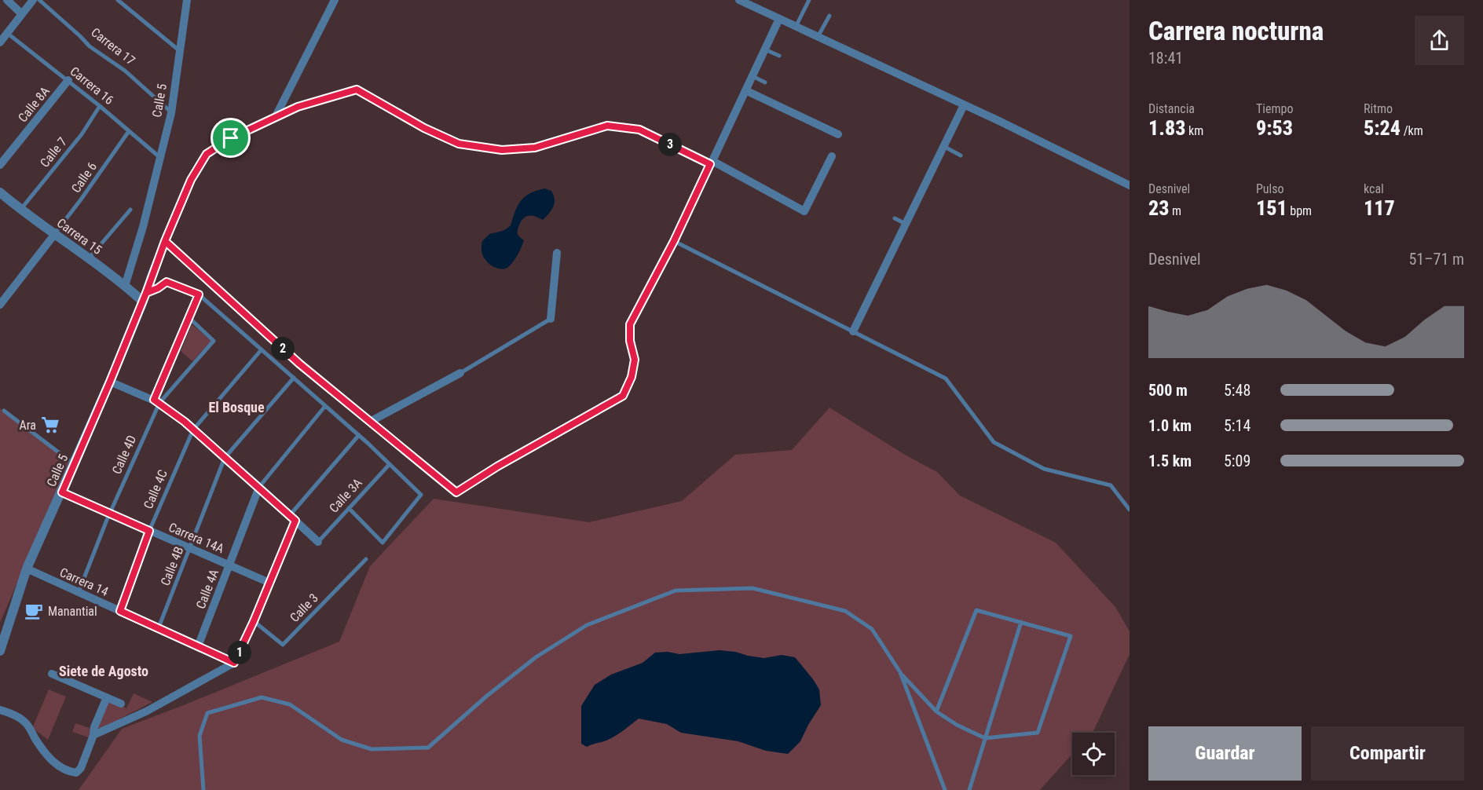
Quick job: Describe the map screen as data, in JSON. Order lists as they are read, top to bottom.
{
  "streets": {
    "street": [
      "Calle 5",
      "Calle 8A",
      "Carrera 15",
      "Carrera 14A",
      "Carrera 14",
      "Calle 4A"
    ],
    "lane": [
      "Carrera 17",
      "Carrera 16",
      "Calle 7",
      "Calle 6",
      "Calle 4D",
      "Calle 4C",
      "Calle 3A",
      "Calle 4B",
      "Calle 3"
    ]
  },
  "crossings": [
    ["Carrera 17", "Calle 5"],
    ["Carrera 16", "Calle 5"],
    ["Carrera 16", "Calle 8A"],
    ["Carrera 16", "Calle 7"],
    ["Carrera 16", "Calle 6"],
    ["Calle 5", "Carrera 15"],
    ["Calle 5", "Carrera 14A"],
    ["Calle 5", "Carrera 14"],
    ["Calle 7", "Carrera 15"],
    ["Calle 6", "Carrera 15"],
    ["Calle 4D", "Carrera 14A"],
    ["Calle 4D", "Carrera 14"],
    ["Calle 4C", "Carrera 14A"],
    ["Calle 4C", "Carrera 14"],
    ["Carrera 14A", "Calle 4B"],
    ["Carrera 14A", "Calle 4A"],
    ["Calle 4B", "Carrera 14"],
    ["Carrera 14", "Calle 4A"]
  ],
  "districts": ["El Bosque", "Siete de Agosto"],
  "places": {
    "supermarket": ["Ara"],
    "cafe": ["Manantial"]
  },
  "page": {
    "heading": ["Carrera nocturna", "18:41"],
    "stats": [
      ["Distancia", "1.83 km"],
      ["Tiempo", "9:53"],
      ["Ritmo", "5:24 /km"],
      ["Desnivel", "23 m"],
      ["Pulso", "151 bpm"],
      ["kcal", "117"]
    ],
    "pins": ["3", "2", "1"],
    "chart": ["Desnivel", "51–71 m"],
    "list": [
      {
        "name": "500 m",
        "note": "5:48"
      },
      {
        "name": "1.0 km",
        "note": "5:14"
      },
      {
        "name": "1.5 km",
        "note": "5:09"
      }
    ],
    "buttons": ["Guardar", "Compartir"]
  }
}
